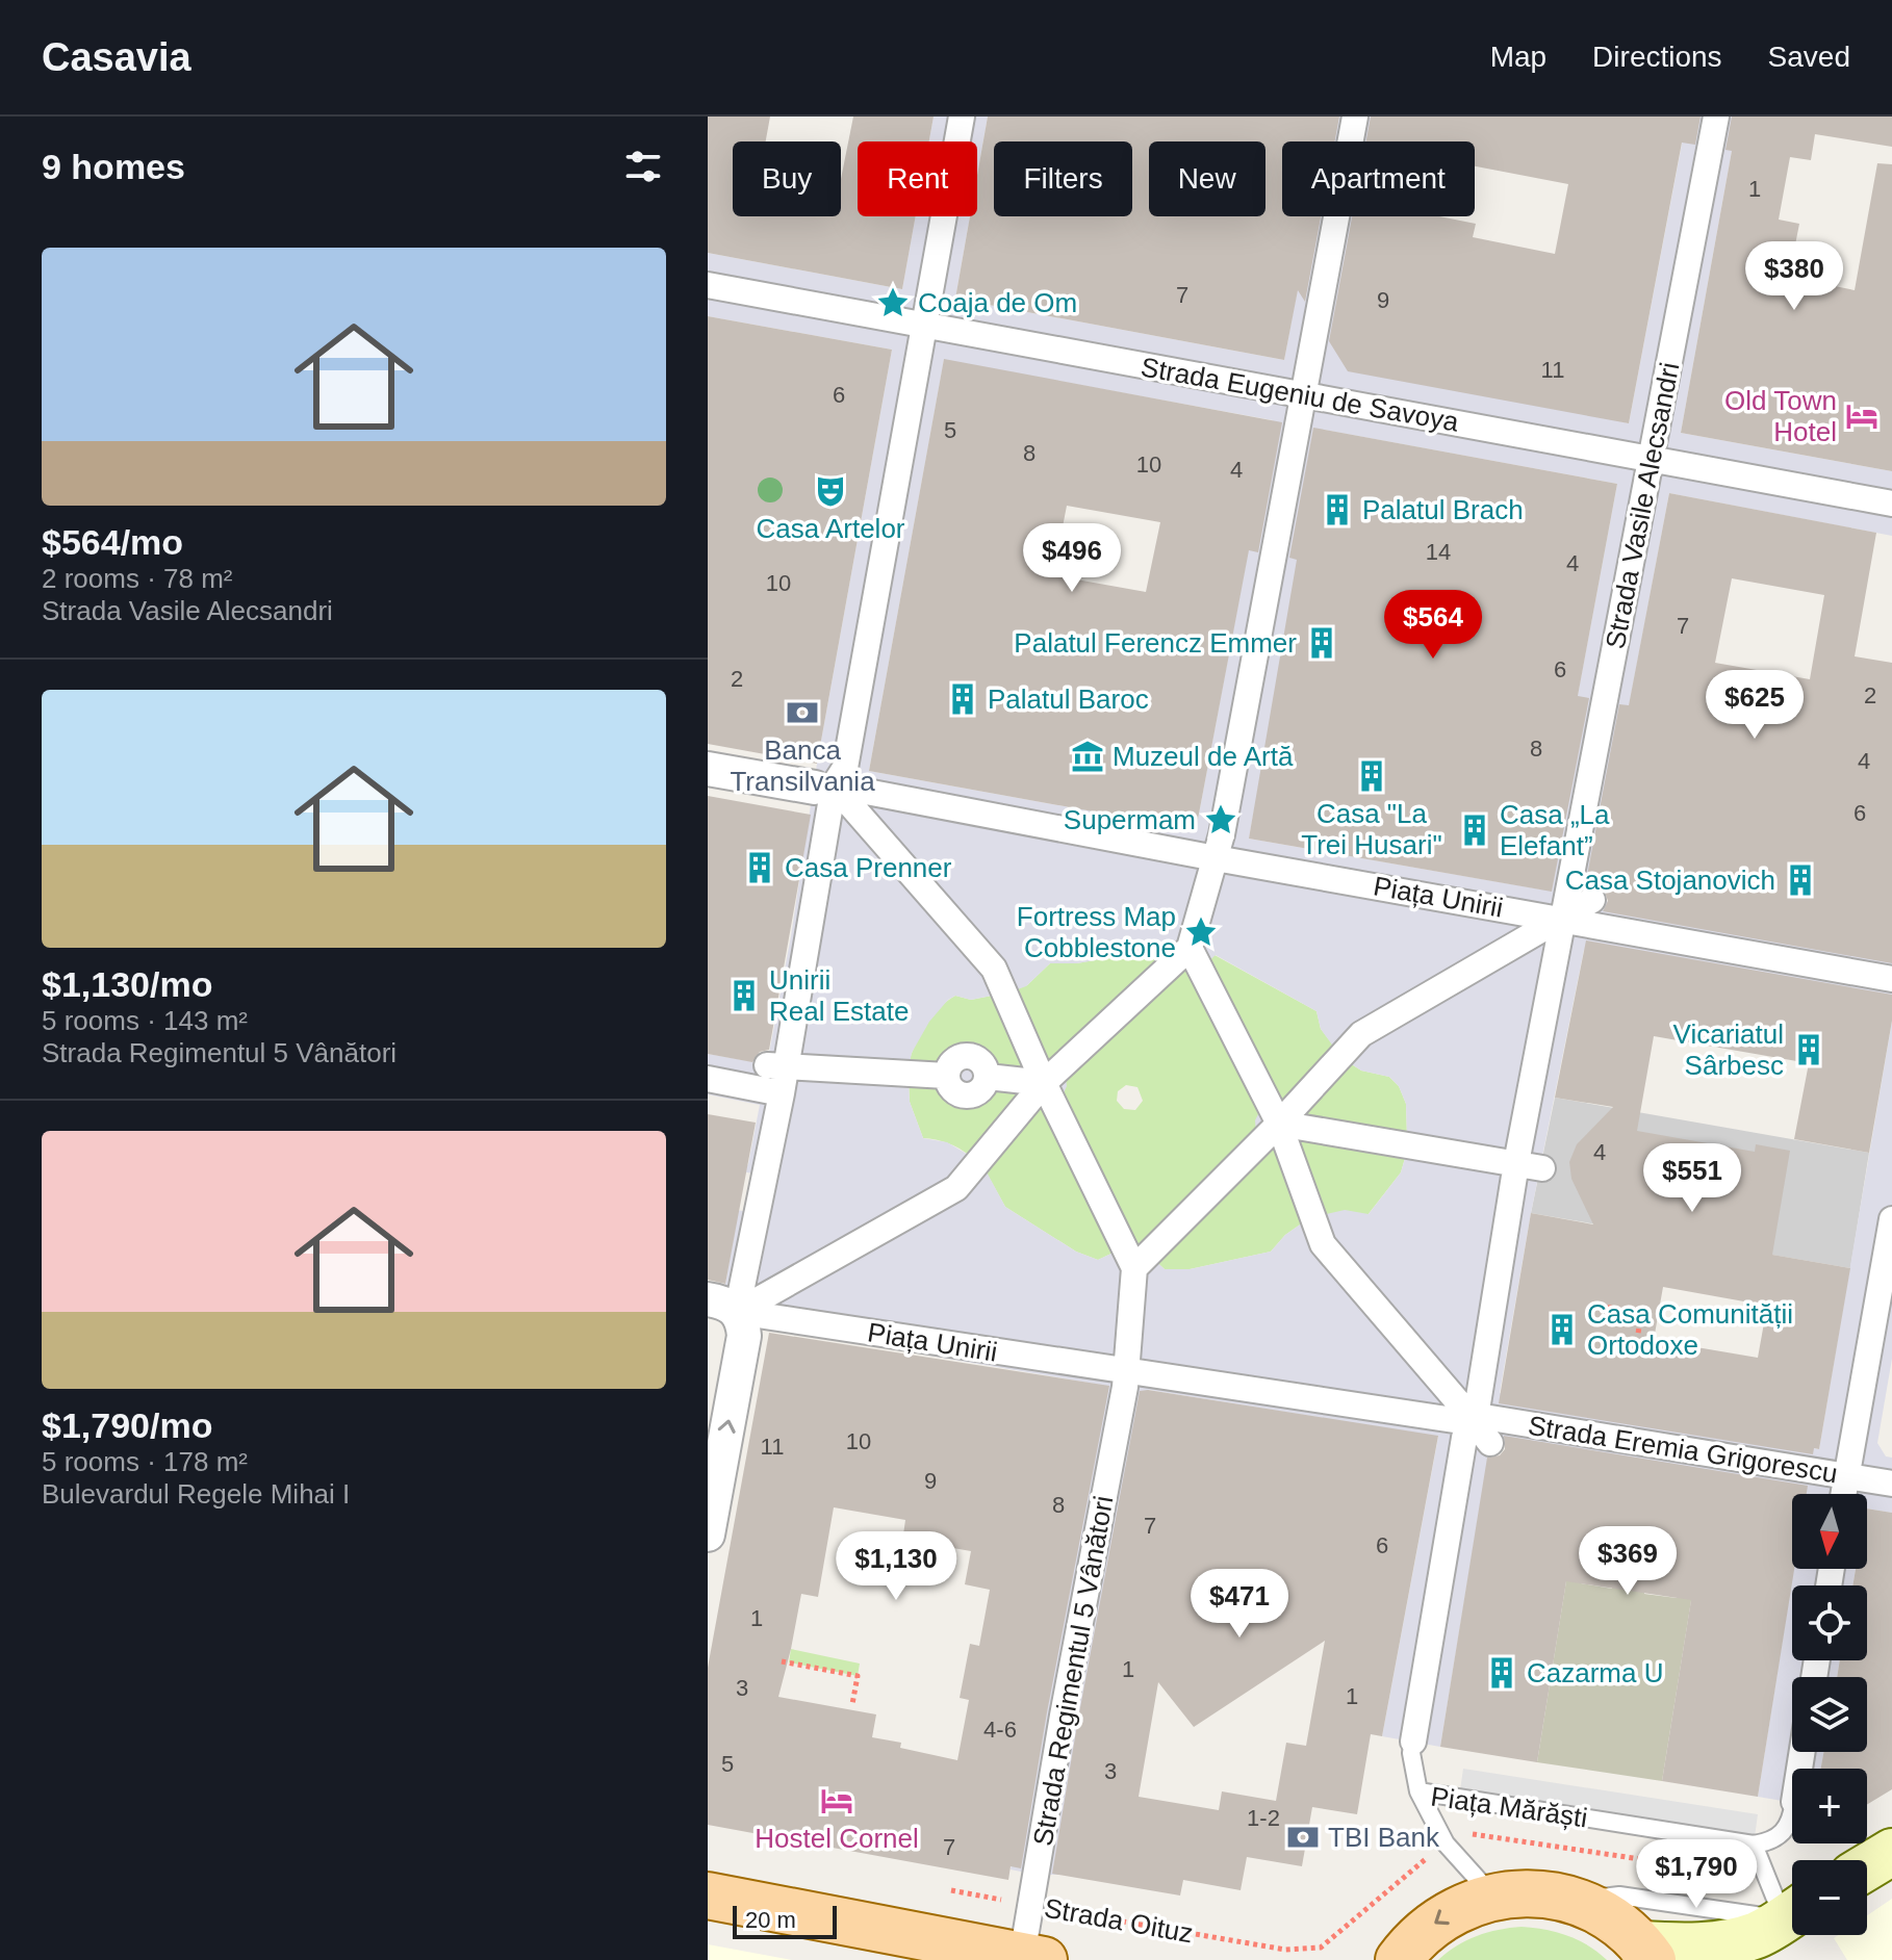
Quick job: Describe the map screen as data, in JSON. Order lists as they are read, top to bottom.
{
  "streets": {
    "main road": ["Strada Oituz"],
    "street": [
      "Strada Eugeniu de Savoya",
      "Strada Vasile Alecsandri",
      "Piața Unirii",
      "Strada Eremia Grigorescu",
      "Strada Regimentul 5 Vânători"
    ],
    "lane": ["Piața Mărăști"]
  },
  "crossings": [
    ["Strada Eugeniu de Savoya", "Strada Vasile Alecsandri"],
    ["Strada Vasile Alecsandri", "Piața Unirii"],
    ["Piața Unirii", "Strada Eremia Grigorescu"],
    ["Piața Unirii", "Strada Regimentul 5 Vânători"],
    ["Strada Regimentul 5 Vânători", "Strada Oituz"],
    ["Piața Mărăști", "Strada Oituz"]
  ],
  "places": {
    "place": ["Coaja de Om", "Supermam", "Fortress Map Cobblestone"],
    "hotel": ["Old Town Hotel", "Hostel Cornel"],
    "theatre": ["Casa Artelor"],
    "building": [
      "Palatul Brach",
      "Palatul Ferencz Emmer",
      "Palatul Baroc",
      "Casa \"La Trei Husari\"",
      "Casa „La Elefant”",
      "Casa Prenner",
      "Casa Stojanovich",
      "Unirii Real Estate",
      "Vicariatul Sârbesc",
      "Casa Comunității Ortodoxe",
      "Cazarma U"
    ],
    "bank": ["Banca Transilvania", "TBI Bank"],
    "museum": ["Muzeul de Artă"]
  },
  "house_numbers": [
    "1",
    "7",
    "9",
    "11",
    "6",
    "5",
    "8",
    "10",
    "4",
    "14",
    "4",
    "10",
    "7",
    "6",
    "2",
    "2",
    "8",
    "4",
    "6",
    "4",
    "10",
    "11",
    "9",
    "8",
    "7",
    "6",
    "1",
    "1",
    "3",
    "1",
    "4-6",
    "5",
    "3",
    "1-2",
    "7"
  ],
  "scale_bar": "20 m",
  "north": "bottom",
  "page": {
    "header": "Casavia",
    "nav": ["Map", "Directions", "Saved"],
    "heading": "9 homes",
    "chip": [
      "Buy",
      "Rent",
      "Filters",
      "New",
      "Apartment"
    ],
    "list": [
      {
        "name": "$564/mo",
        "note": "2 rooms · 78 m² · Strada Vasile Alecsandri"
      },
      {
        "name": "$1,130/mo",
        "note": "5 rooms · 143 m² · Strada Regimentul 5 Vânători"
      },
      {
        "name": "$1,790/mo",
        "note": "5 rooms · 178 m² · Bulevardul Regele Mihai I"
      }
    ],
    "price": [
      "$380",
      "$496",
      "$564",
      "$625",
      "$551",
      "$369",
      "$1,130",
      "$471",
      "$1,790"
    ],
    "map_buttons": ["+", "−"],
    "scale": "20 m"
  }
}
